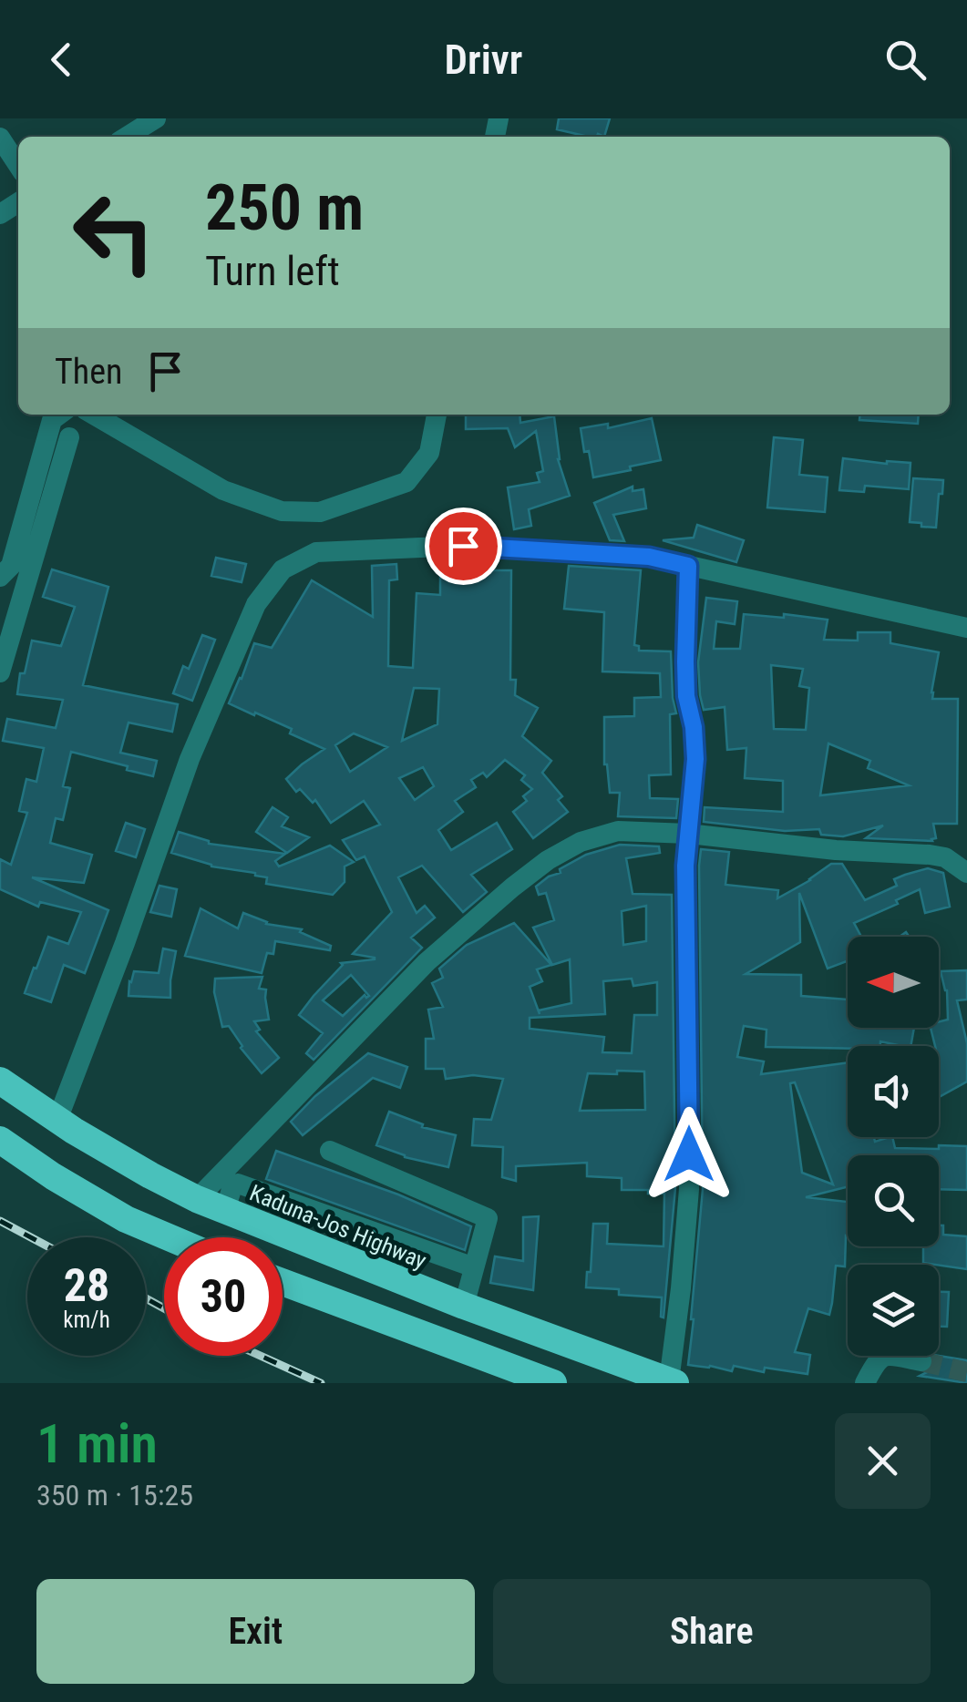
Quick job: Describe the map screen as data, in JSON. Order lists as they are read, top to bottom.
{
  "streets": {
    "highway": ["Kaduna-Jos Highway"]
  },
  "north": "left",
  "page": {
    "header": "Drivr",
    "turn": ["250 m", "Turn left"],
    "then": "Then",
    "speed": "28 km/h",
    "limit": "30",
    "heading": ["1 min", "350 m · 15:25"],
    "buttons": ["Exit", "Share"]
  }
}
